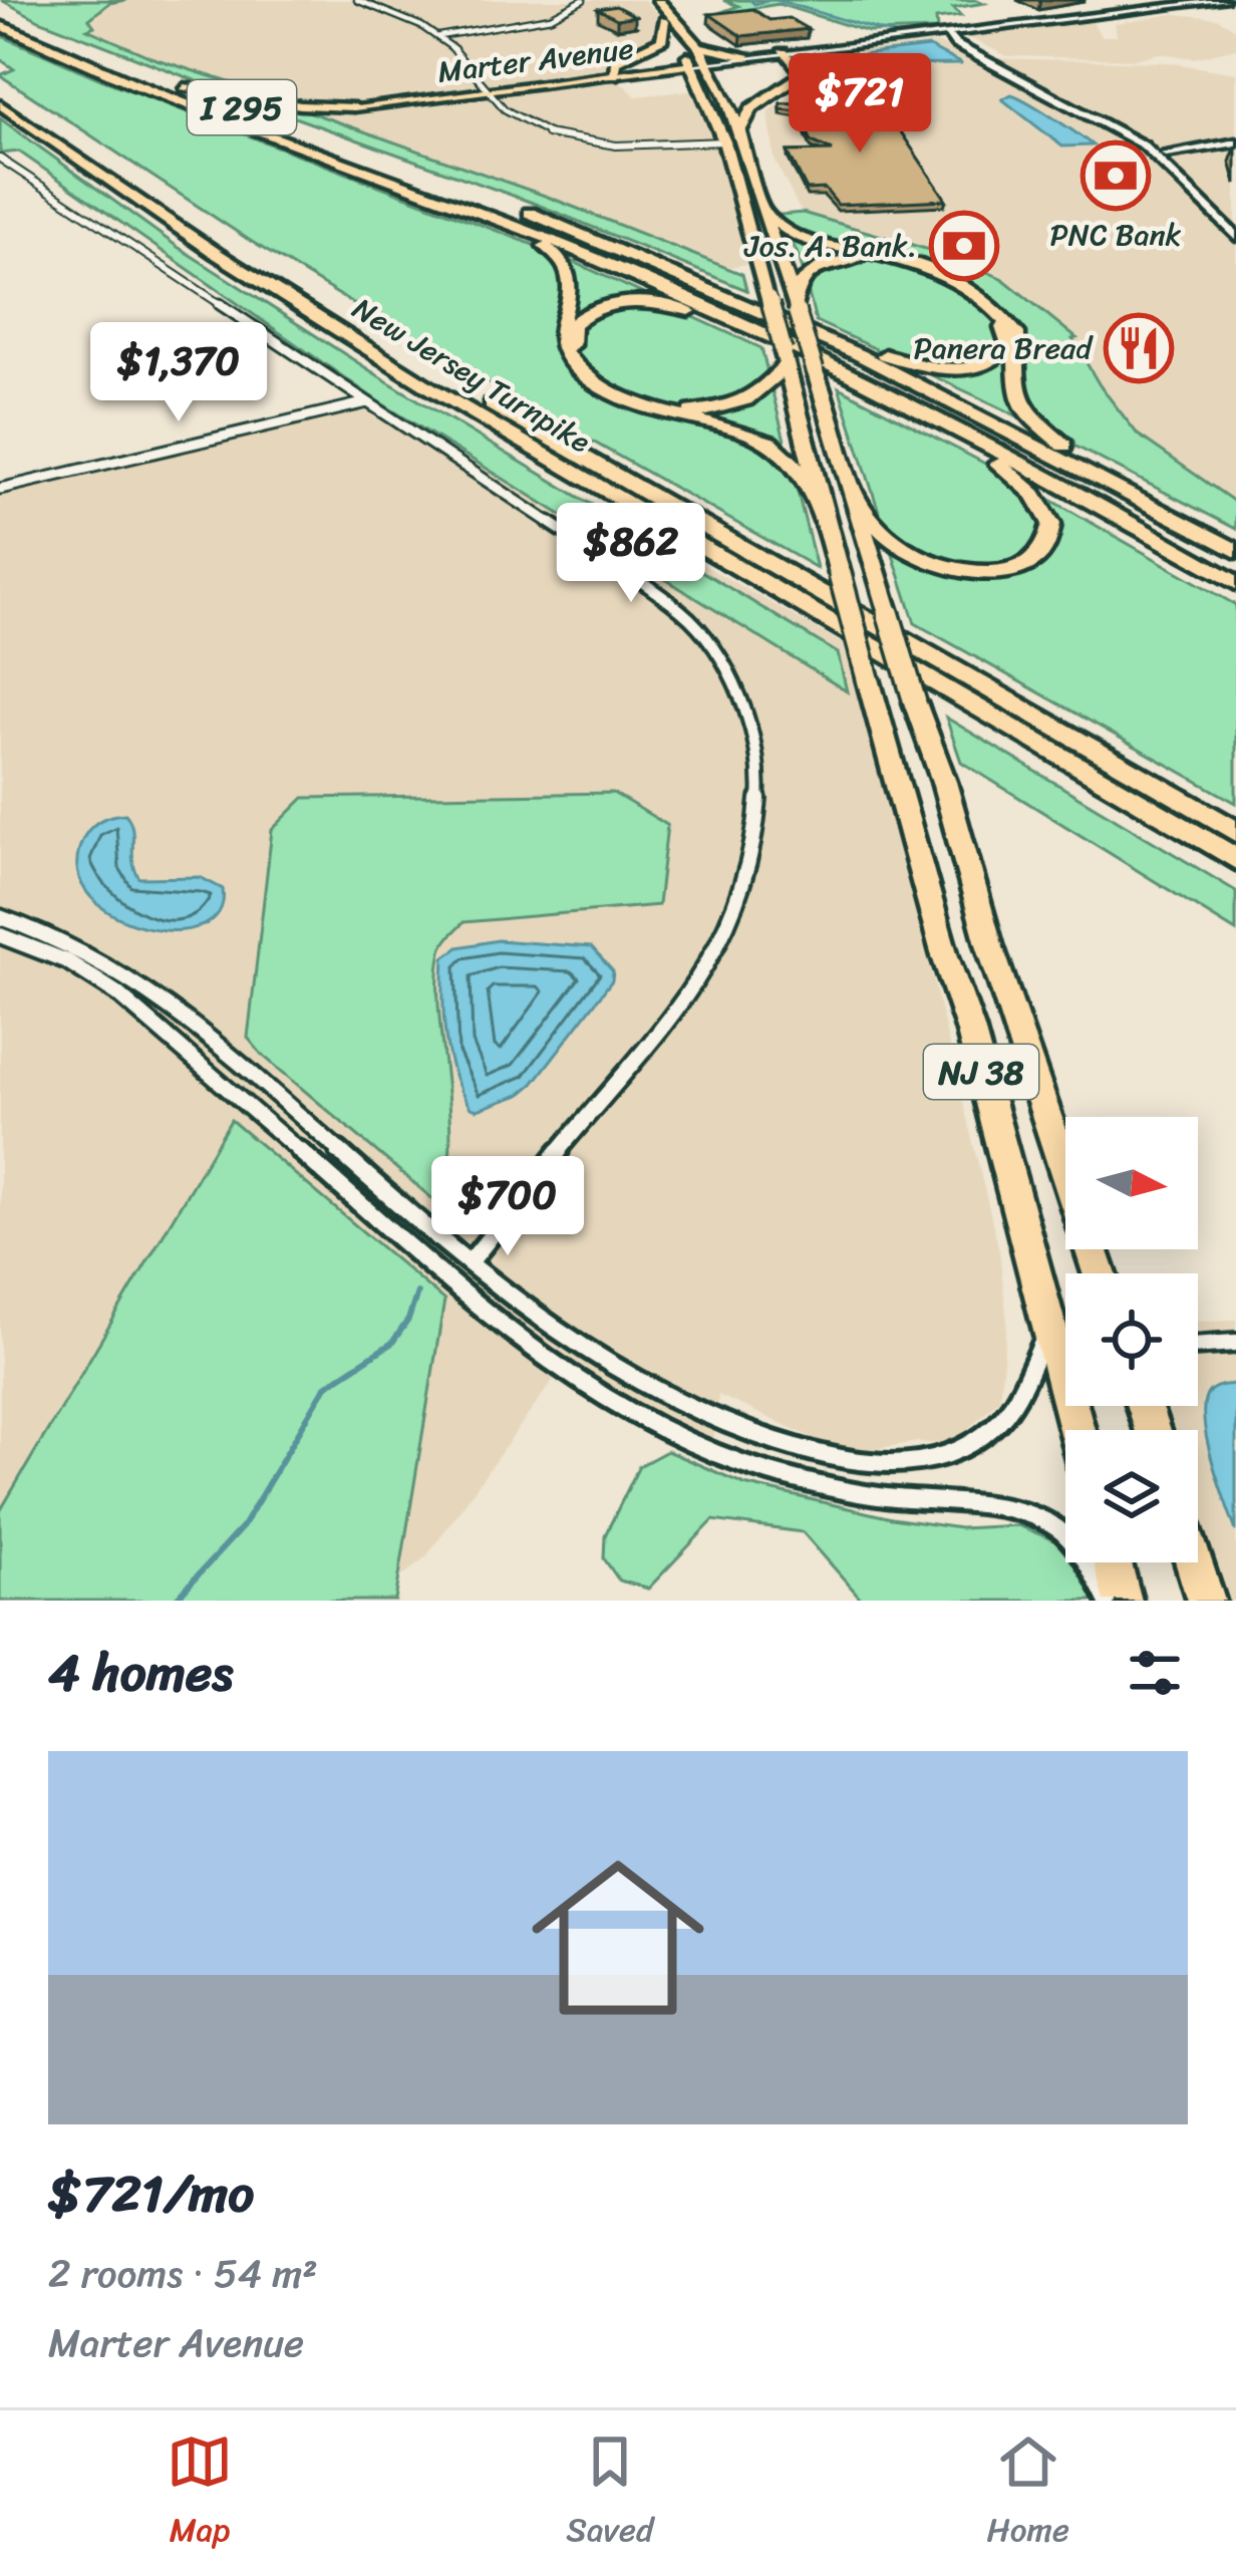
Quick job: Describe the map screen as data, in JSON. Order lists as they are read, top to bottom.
{
  "streets": {
    "highway": ["I 295", "New Jersey Turnpike", "NJ 38"],
    "main road": ["Marter Avenue"]
  },
  "crossings": [
    ["Marter Avenue", "NJ 38"]
  ],
  "places": {
    "bank": ["PNC Bank", "Jos. A. Bank."],
    "restaurant": ["Panera Bread"]
  },
  "north": "right",
  "page": {
    "price": [
      "$721",
      "$1,370",
      "$862",
      "$700"
    ],
    "heading": "4 homes",
    "list": [
      {
        "name": "$721/mo",
        "note": "2 rooms · 54 m² · Marter Avenue"
      }
    ],
    "tabs": ["Map", "Saved", "Home"]
  }
}
